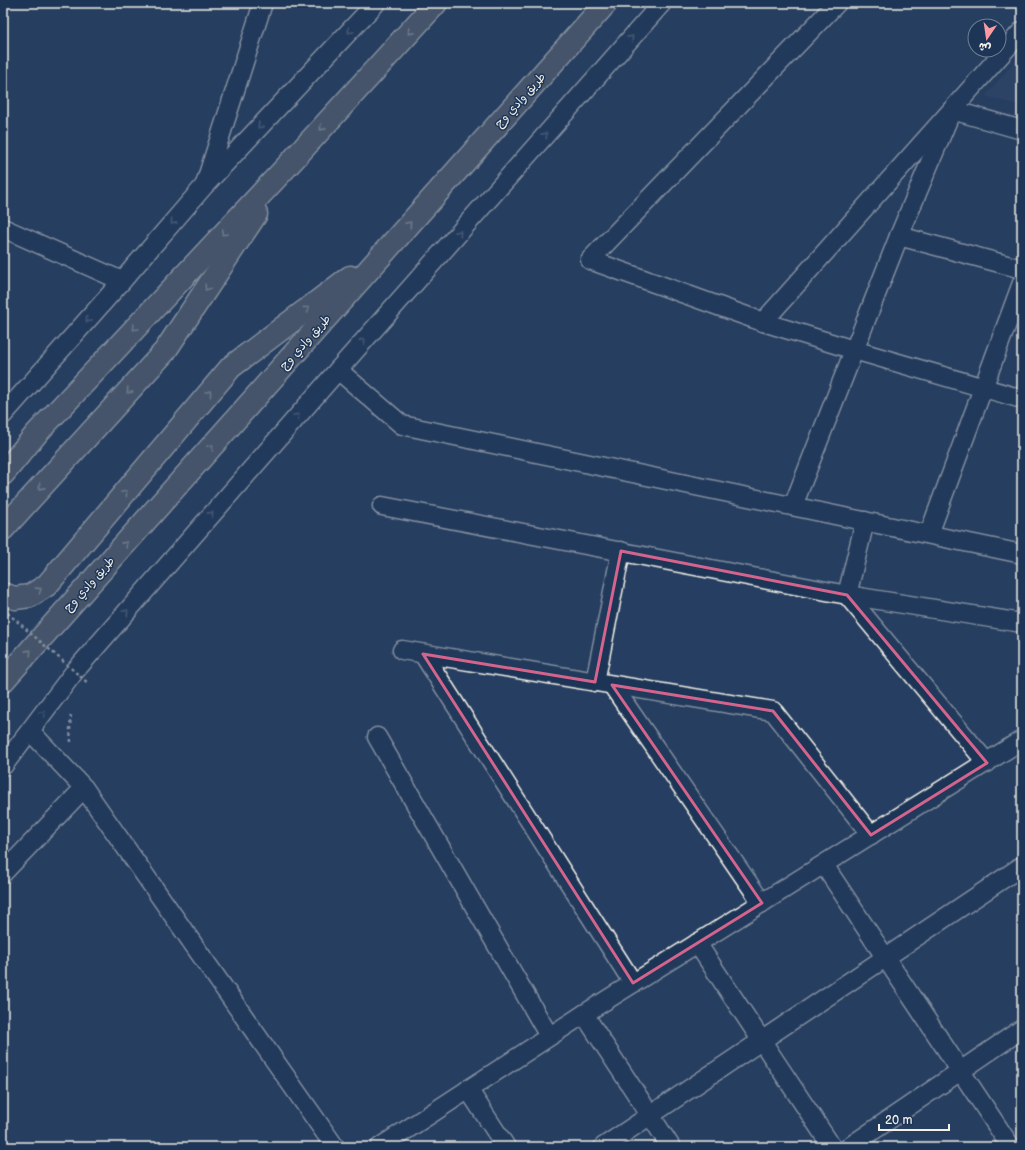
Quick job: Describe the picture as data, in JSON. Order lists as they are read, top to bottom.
{
  "streets": {
    "main road": ["طريق وادي وج"]
  },
  "scale_bar": "20 m",
  "north": "bottom"
}
